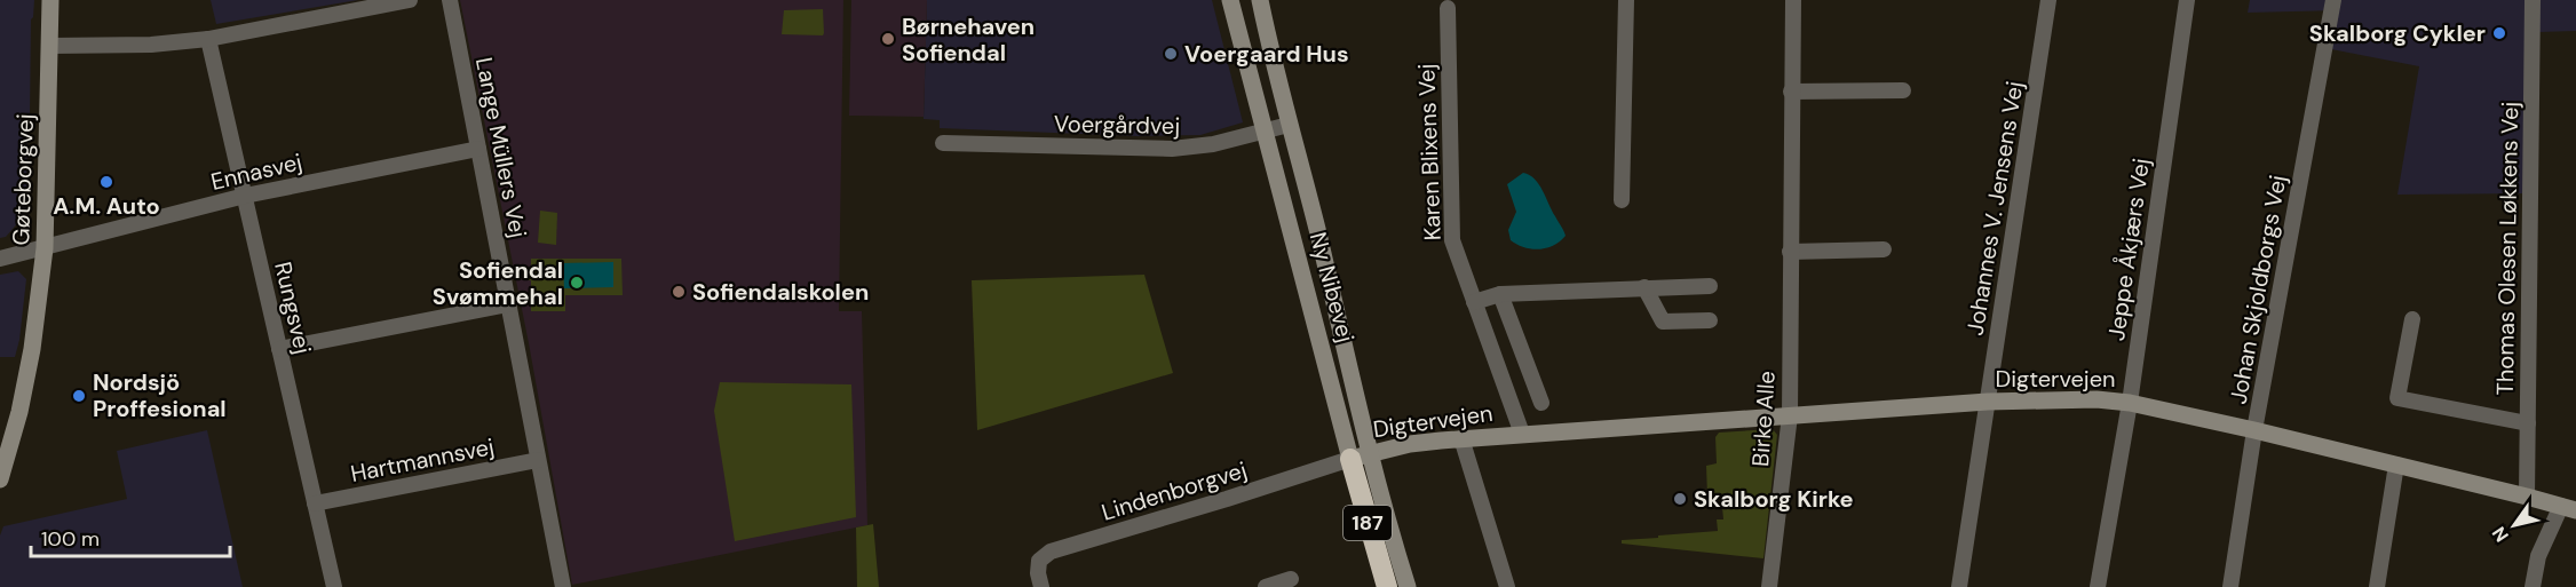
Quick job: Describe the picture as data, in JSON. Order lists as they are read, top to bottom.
{
  "streets": {
    "highway": ["Ny Nibevej", "187"],
    "street": [
      "Voergårdvej",
      "Lange Müllers Vej",
      "Karen Blixens Vej",
      "Ennasvej",
      "Gøteborgvej",
      "Johannes V. Jensens Vej",
      "Thomas Olesen Løkkens Vej",
      "Jeppe Åkjærs Vej",
      "Johan Skjoldborgs Vej",
      "Rungsvej",
      "Digtervejen",
      "Birke Alle",
      "Hartmannsvej",
      "Lindenborgvej"
    ]
  },
  "crossings": [
    ["Voergårdvej", "Ny Nibevej"],
    ["Lange Müllers Vej", "Ennasvej"],
    ["Lange Müllers Vej", "Hartmannsvej"],
    ["Karen Blixens Vej", "Digtervejen"],
    ["Ennasvej", "Gøteborgvej"],
    ["Ennasvej", "Rungsvej"],
    ["Johannes V. Jensens Vej", "Digtervejen"],
    ["Thomas Olesen Løkkens Vej", "Digtervejen"],
    ["Jeppe Åkjærs Vej", "Digtervejen"],
    ["Ny Nibevej", "Digtervejen"],
    ["Ny Nibevej", "Lindenborgvej"],
    ["Johan Skjoldborgs Vej", "Digtervejen"],
    ["Rungsvej", "Hartmannsvej"],
    ["Digtervejen", "Birke Alle"],
    ["Digtervejen", "Lindenborgvej"]
  ],
  "places": [
    "Skalborg Cykler",
    "Børnehaven Sofiendal",
    "Voergaard Hus",
    "A.M. Auto",
    "Sofiendal Svømmehal",
    "Sofiendalskolen",
    "Nordsjö Proffesional",
    "Skalborg Kirke"
  ],
  "scale_bar": "100 m",
  "north": "bottom left"
}
